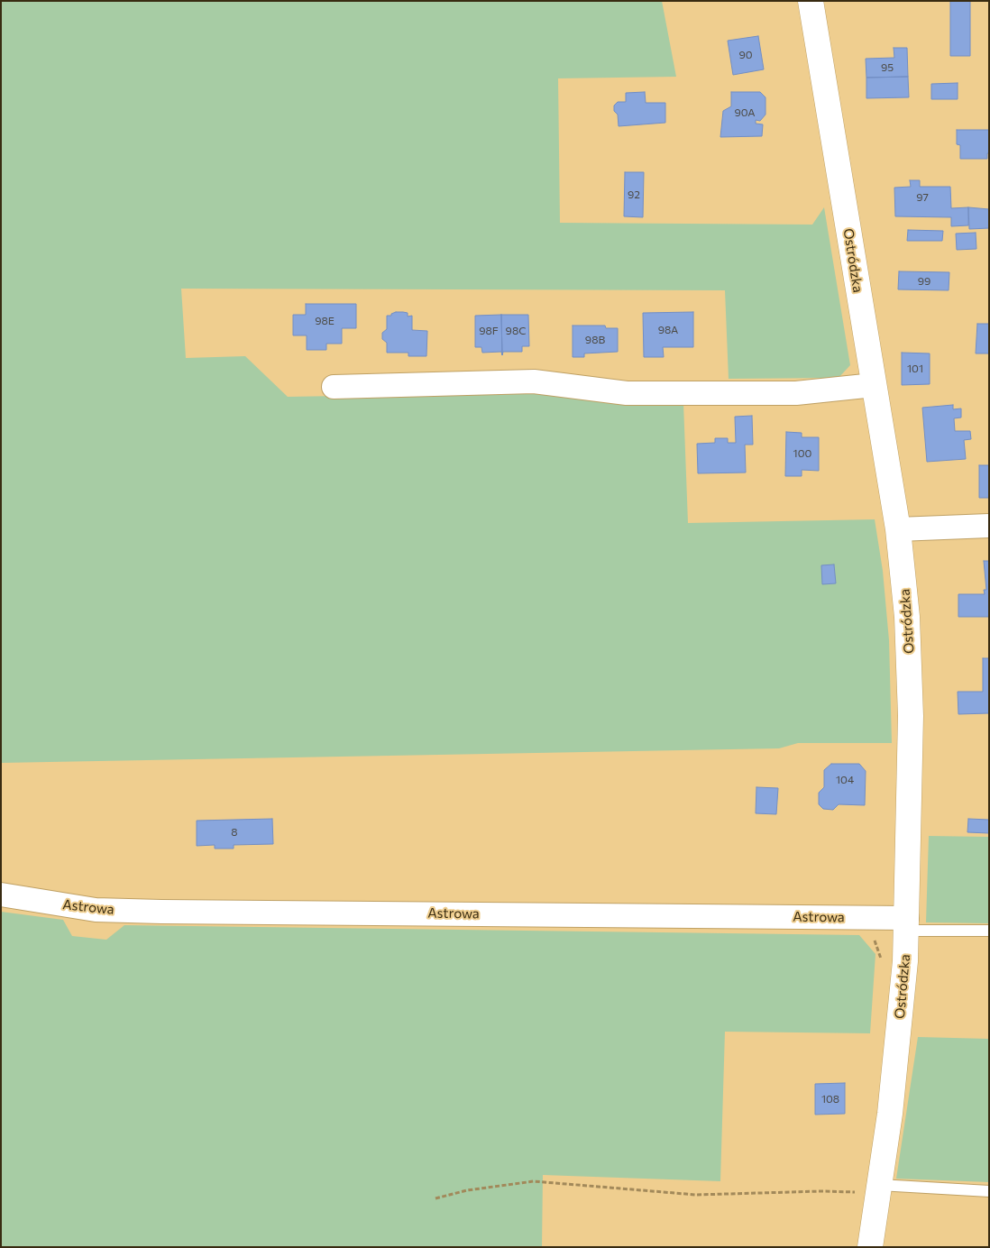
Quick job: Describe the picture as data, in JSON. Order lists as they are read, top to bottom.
{
  "streets": {
    "street": ["Ostródzka", "Astrowa"]
  },
  "crossings": [
    ["Ostródzka", "Astrowa"]
  ],
  "house_numbers": [
    "90",
    "95",
    "90A",
    "92",
    "97",
    "99",
    "98E",
    "98A",
    "98F",
    "98C",
    "98B",
    "101",
    "100",
    "104",
    "8",
    "108"
  ]
}
